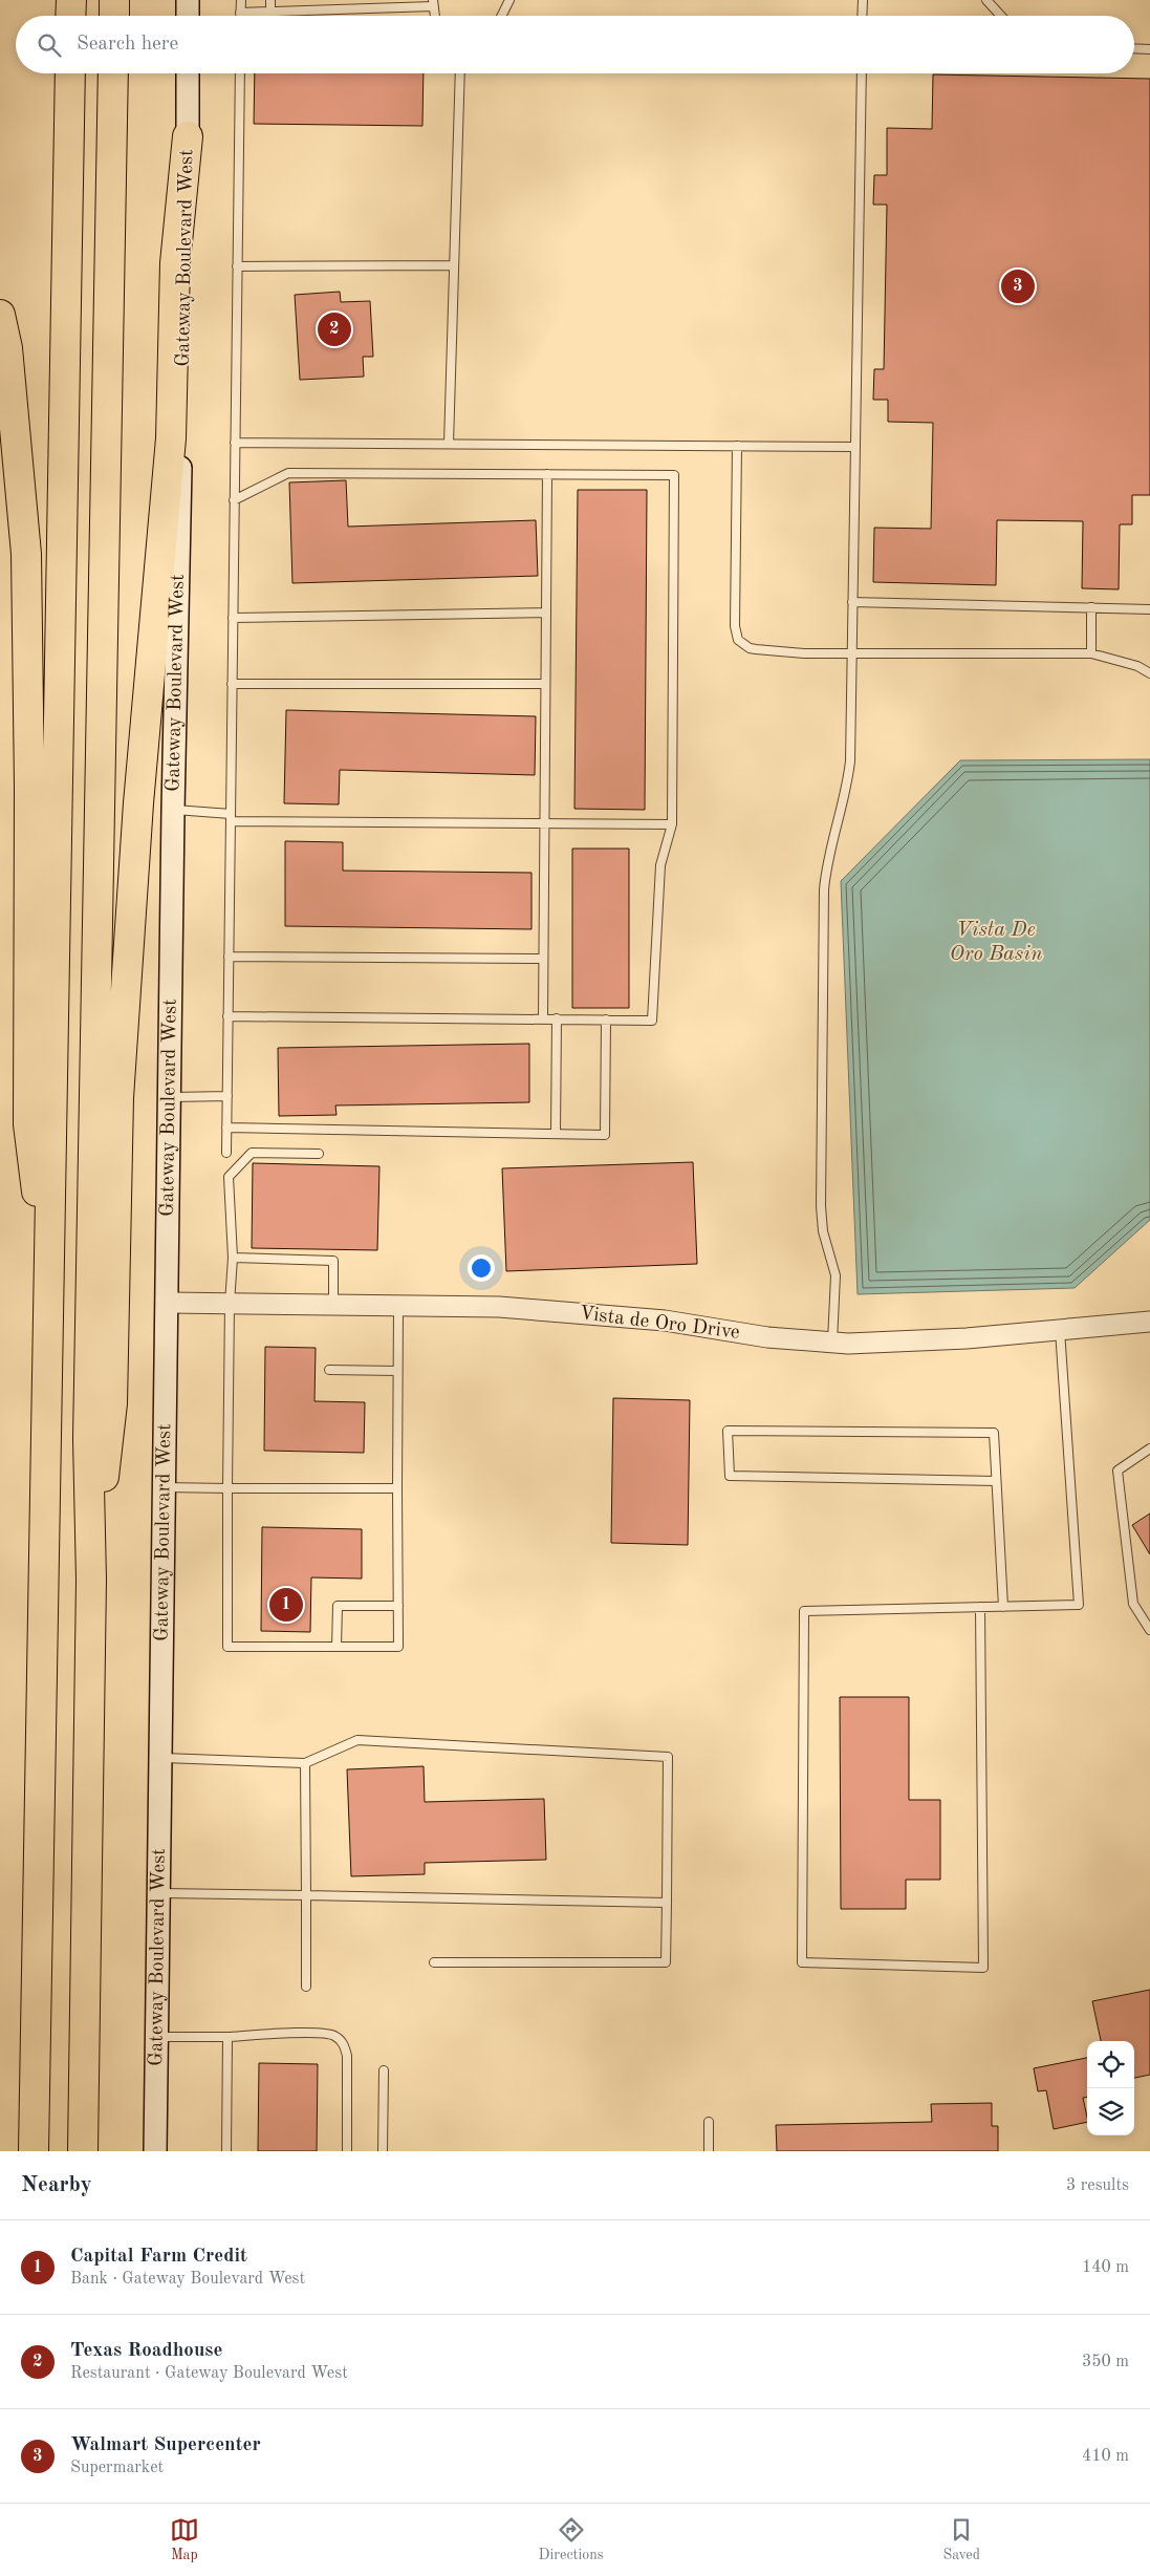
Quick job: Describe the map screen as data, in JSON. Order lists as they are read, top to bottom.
{
  "streets": {
    "main road": ["Gateway Boulevard West"],
    "street": ["Vista de Oro Drive"]
  },
  "crossings": [
    ["Gateway Boulevard West", "Vista de Oro Drive"]
  ],
  "water": ["Vista De Oro Basin"],
  "page": {
    "search": "Search here",
    "pins": ["3", "2", "1"],
    "heading": ["Nearby", "3 results"],
    "list": [
      {
        "mark": "1",
        "name": "Capital Farm Credit",
        "note": "Bank · Gateway Boulevard West",
        "value": "140 m"
      },
      {
        "mark": "2",
        "name": "Texas Roadhouse",
        "note": "Restaurant · Gateway Boulevard West",
        "value": "350 m"
      },
      {
        "mark": "3",
        "name": "Walmart Supercenter",
        "note": "Supermarket",
        "value": "410 m"
      }
    ],
    "nav": ["Map", "Directions", "Saved"]
  }
}
